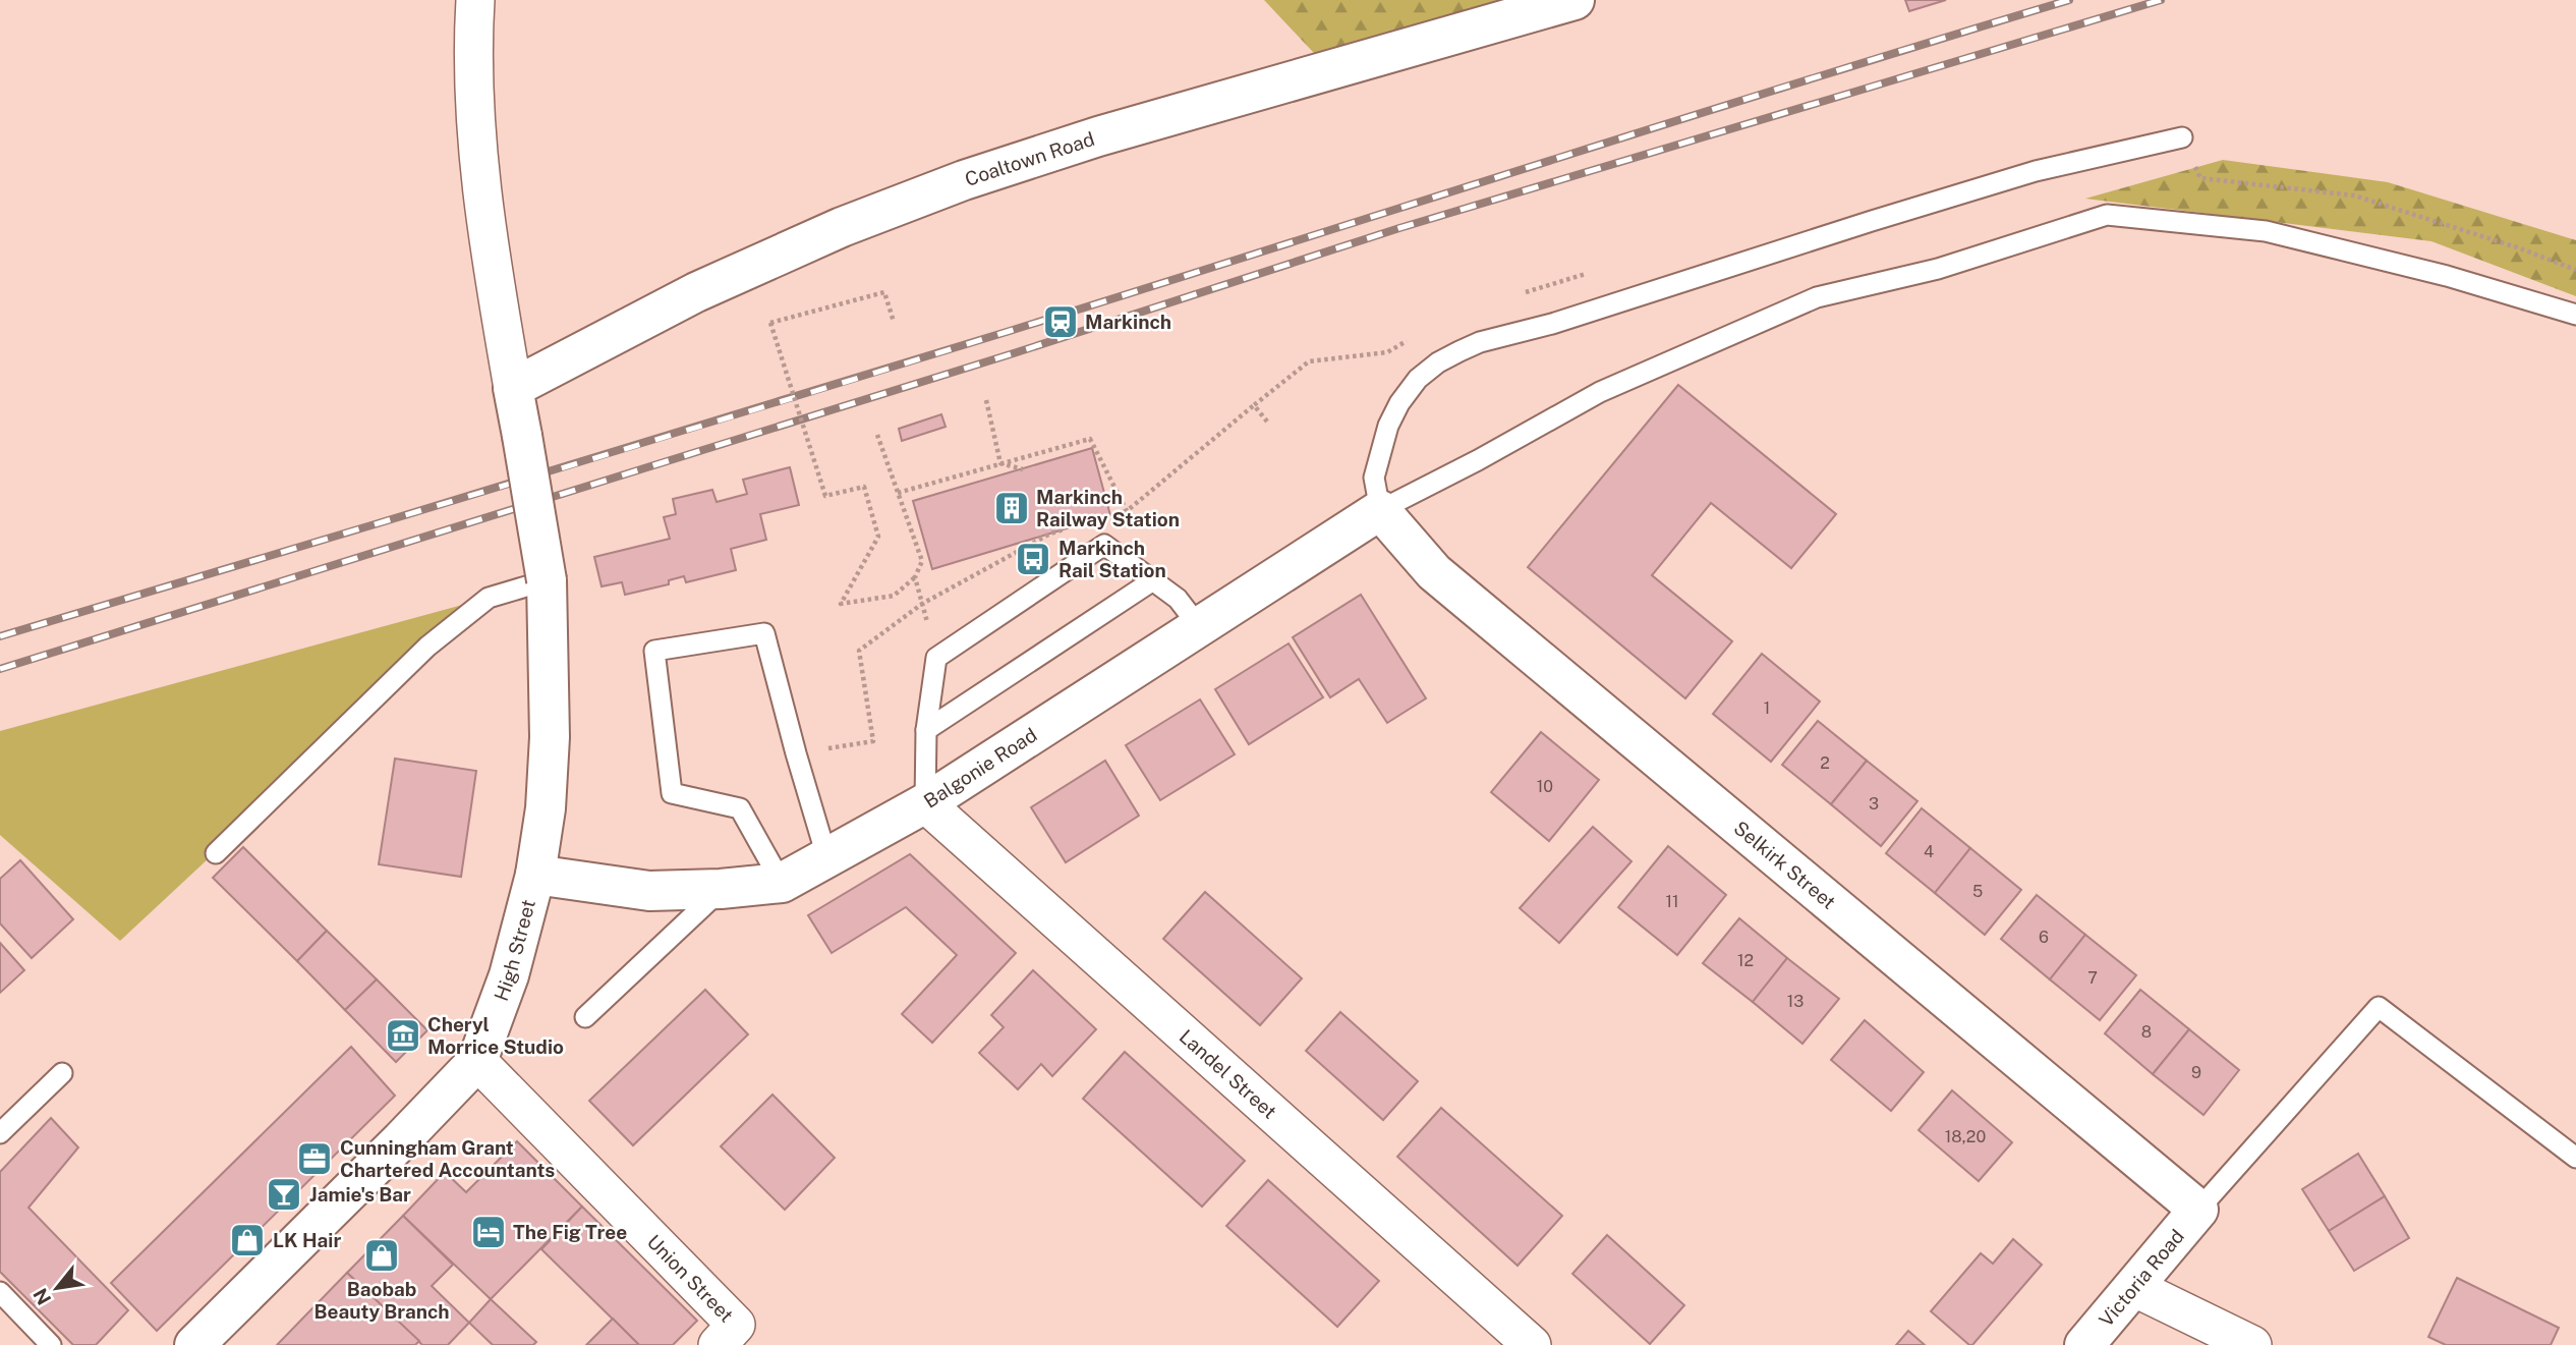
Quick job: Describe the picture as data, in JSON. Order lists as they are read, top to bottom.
{
  "streets": {
    "street": [
      "Coaltown Road",
      "Balgonie Road",
      "Selkirk Street",
      "High Street",
      "Landel Street",
      "Victoria Road",
      "Union Street"
    ]
  },
  "crossings": [
    ["Coaltown Road", "High Street"],
    ["Balgonie Road", "Selkirk Street"],
    ["Balgonie Road", "High Street"],
    ["Balgonie Road", "Landel Street"],
    ["Selkirk Street", "Victoria Road"],
    ["High Street", "Union Street"]
  ],
  "places": {
    "station": ["Markinch"],
    "building": ["Markinch Railway Station"],
    "bus stop": ["Markinch Rail Station"],
    "museum": ["Cheryl Morrice Studio"],
    "office": ["Cunningham Grant Chartered Accountants"],
    "bar": ["Jamie's Bar"],
    "hotel": ["The Fig Tree"],
    "shop": ["LK Hair", "Baobab Beauty Branch"]
  },
  "house_numbers": [
    "1",
    "2",
    "10",
    "3",
    "4",
    "5",
    "11",
    "6",
    "12",
    "7",
    "13",
    "8",
    "9",
    "18,20"
  ],
  "north": "bottom left"
}
